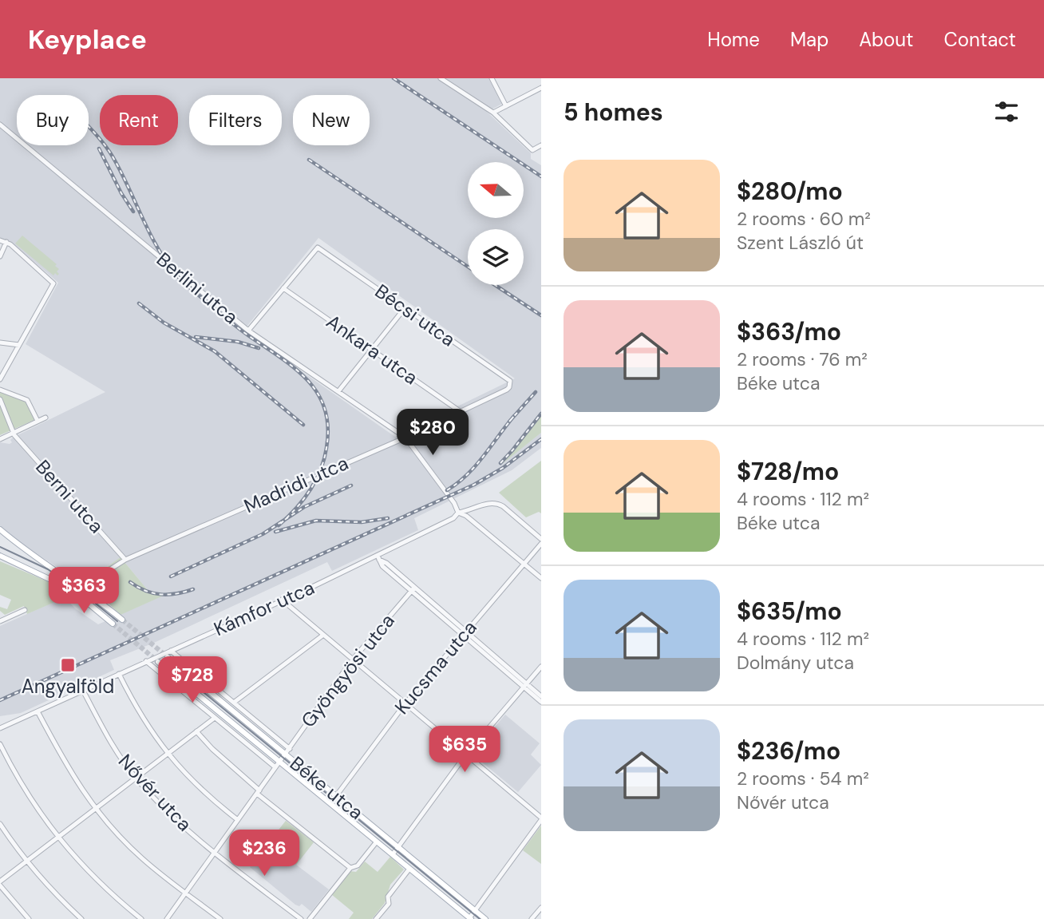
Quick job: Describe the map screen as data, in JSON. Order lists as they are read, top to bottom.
{
  "streets": {
    "main road": ["Béke utca"],
    "street": [
      "Berlini utca",
      "Bécsi utca",
      "Ankara utca",
      "Madridi utca",
      "Berni utca",
      "Kámfor utca",
      "Kucsma utca",
      "Gyöngyösi utca",
      "Nővér utca"
    ]
  },
  "crossings": [
    ["Berlini utca", "Madridi utca"],
    ["Berlini utca", "Kámfor utca"],
    ["Bécsi utca", "Ankara utca"],
    ["Bécsi utca", "Madridi utca"],
    ["Ankara utca", "Madridi utca"],
    ["Madridi utca", "Berni utca"],
    ["Kámfor utca", "Béke utca"],
    ["Kámfor utca", "Nővér utca"],
    ["Kucsma utca", "Béke utca"],
    ["Gyöngyösi utca", "Béke utca"],
    ["Gyöngyösi utca", "Nővér utca"]
  ],
  "places": {
    "transit": ["Angyalföld"]
  },
  "north": "left",
  "page": {
    "header": "Keyplace",
    "nav": [
      "Home",
      "Map",
      "About",
      "Contact"
    ],
    "heading": "5 homes",
    "chip": [
      "Buy",
      "Rent",
      "Filters",
      "New"
    ],
    "list": [
      {
        "name": "$280/mo",
        "note": "2 rooms · 60 m² · Szent László út"
      },
      {
        "name": "$363/mo",
        "note": "2 rooms · 76 m² · Béke utca"
      },
      {
        "name": "$728/mo",
        "note": "4 rooms · 112 m² · Béke utca"
      },
      {
        "name": "$635/mo",
        "note": "4 rooms · 112 m² · Dolmány utca"
      },
      {
        "name": "$236/mo",
        "note": "2 rooms · 54 m² · Nővér utca"
      }
    ],
    "price": [
      "$280",
      "$363",
      "$728",
      "$635",
      "$236"
    ]
  }
}
